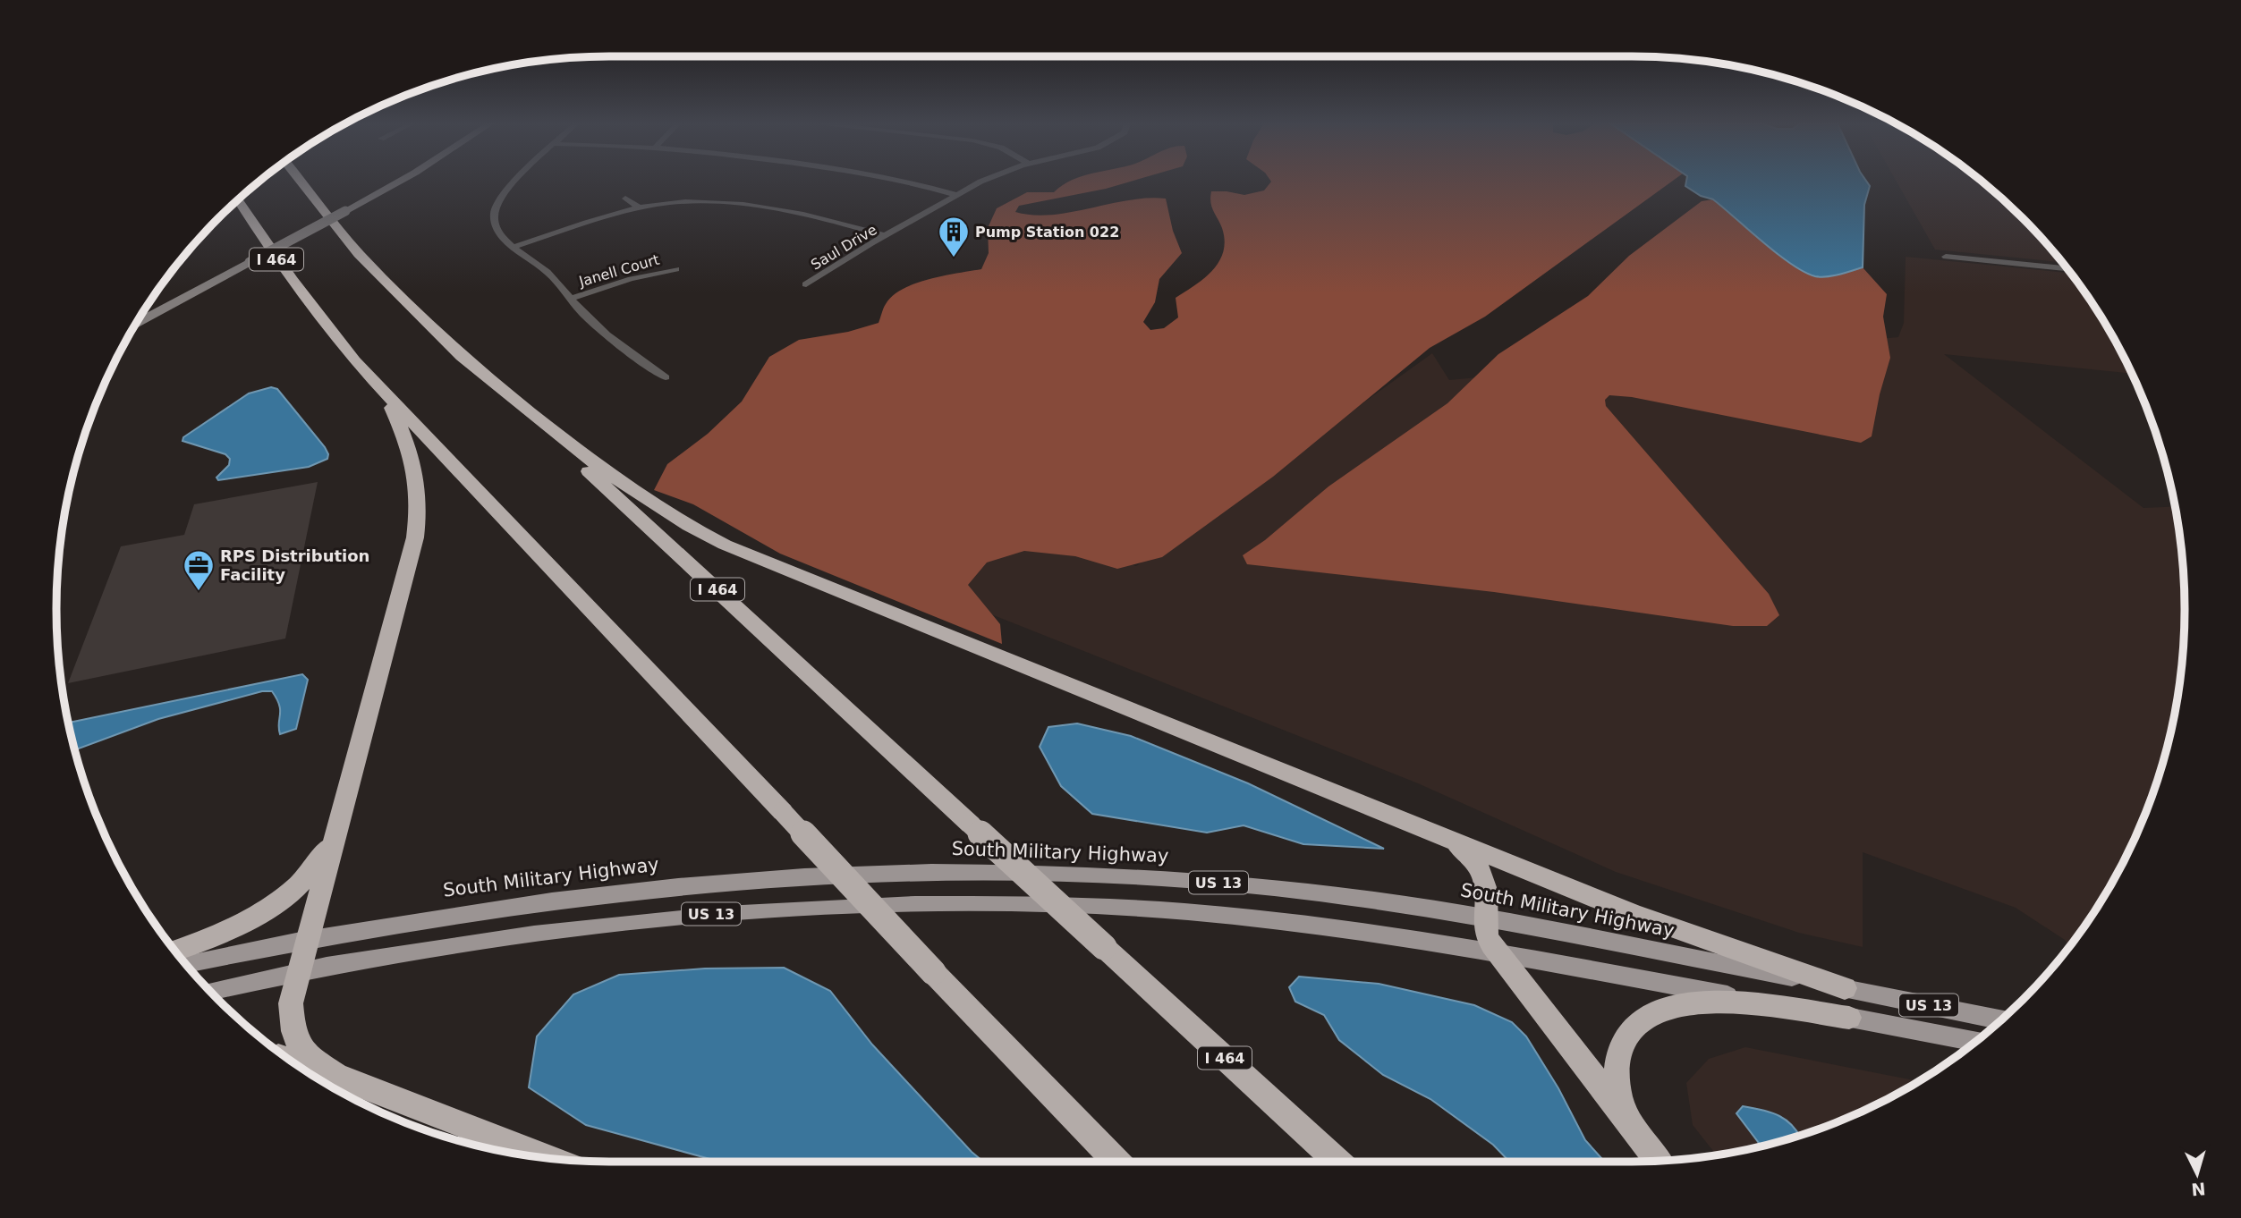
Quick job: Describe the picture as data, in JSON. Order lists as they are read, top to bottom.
{
  "streets": {
    "highway": ["I 464"],
    "main road": ["South Military Highway", "US 13"],
    "street": ["Saul Drive", "Janell Court"]
  },
  "places": {
    "building": ["Pump Station 022"],
    "office": ["RPS Distribution Facility"]
  },
  "north": "bottom"
}
